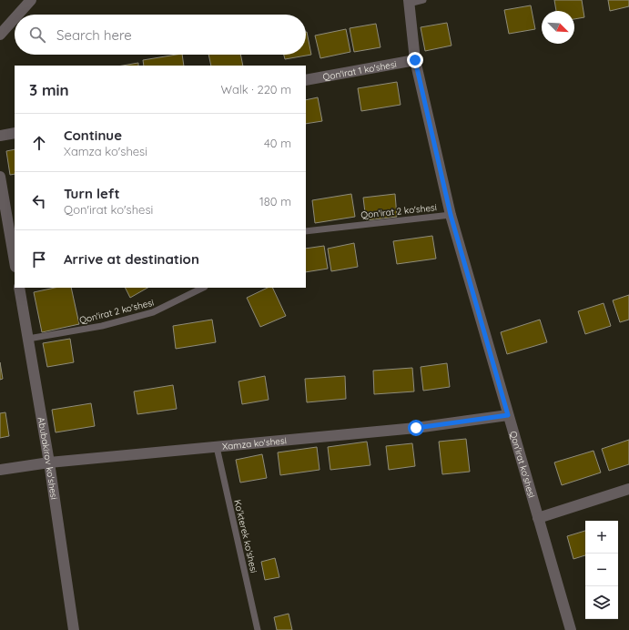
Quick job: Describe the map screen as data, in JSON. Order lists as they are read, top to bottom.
{
  "streets": {
    "street": [
      "Qon'irat 1 ko'shesi",
      "Xamza ko'shesi",
      "Abubakirov ko'shesi",
      "Qon'irat ko'shesi"
    ],
    "lane": ["Qon'irat 2 ko'shesi", "Ko'kterek ko'shesi"]
  },
  "crossings": [
    ["Qon'irat 1 ko'shesi", "Qon'irat ko'shesi"],
    ["Qon'irat 2 ko'shesi", "Abubakirov ko'shesi"],
    ["Qon'irat 2 ko'shesi", "Qon'irat ko'shesi"],
    ["Xamza ko'shesi", "Abubakirov ko'shesi"],
    ["Xamza ko'shesi", "Qon'irat ko'shesi"],
    ["Xamza ko'shesi", "Ko'kterek ko'shesi"]
  ],
  "north": "bottom right",
  "page": {
    "search": "Search here",
    "heading": ["3 min", "Walk · 220 m"],
    "list": [
      ["Continue", "Xamza ko'shesi", "40 m"],
      ["Turn left", "Qon'irat ko'shesi", "180 m"],
      "Arrive at destination"
    ],
    "map_buttons": ["+", "−"]
  }
}
